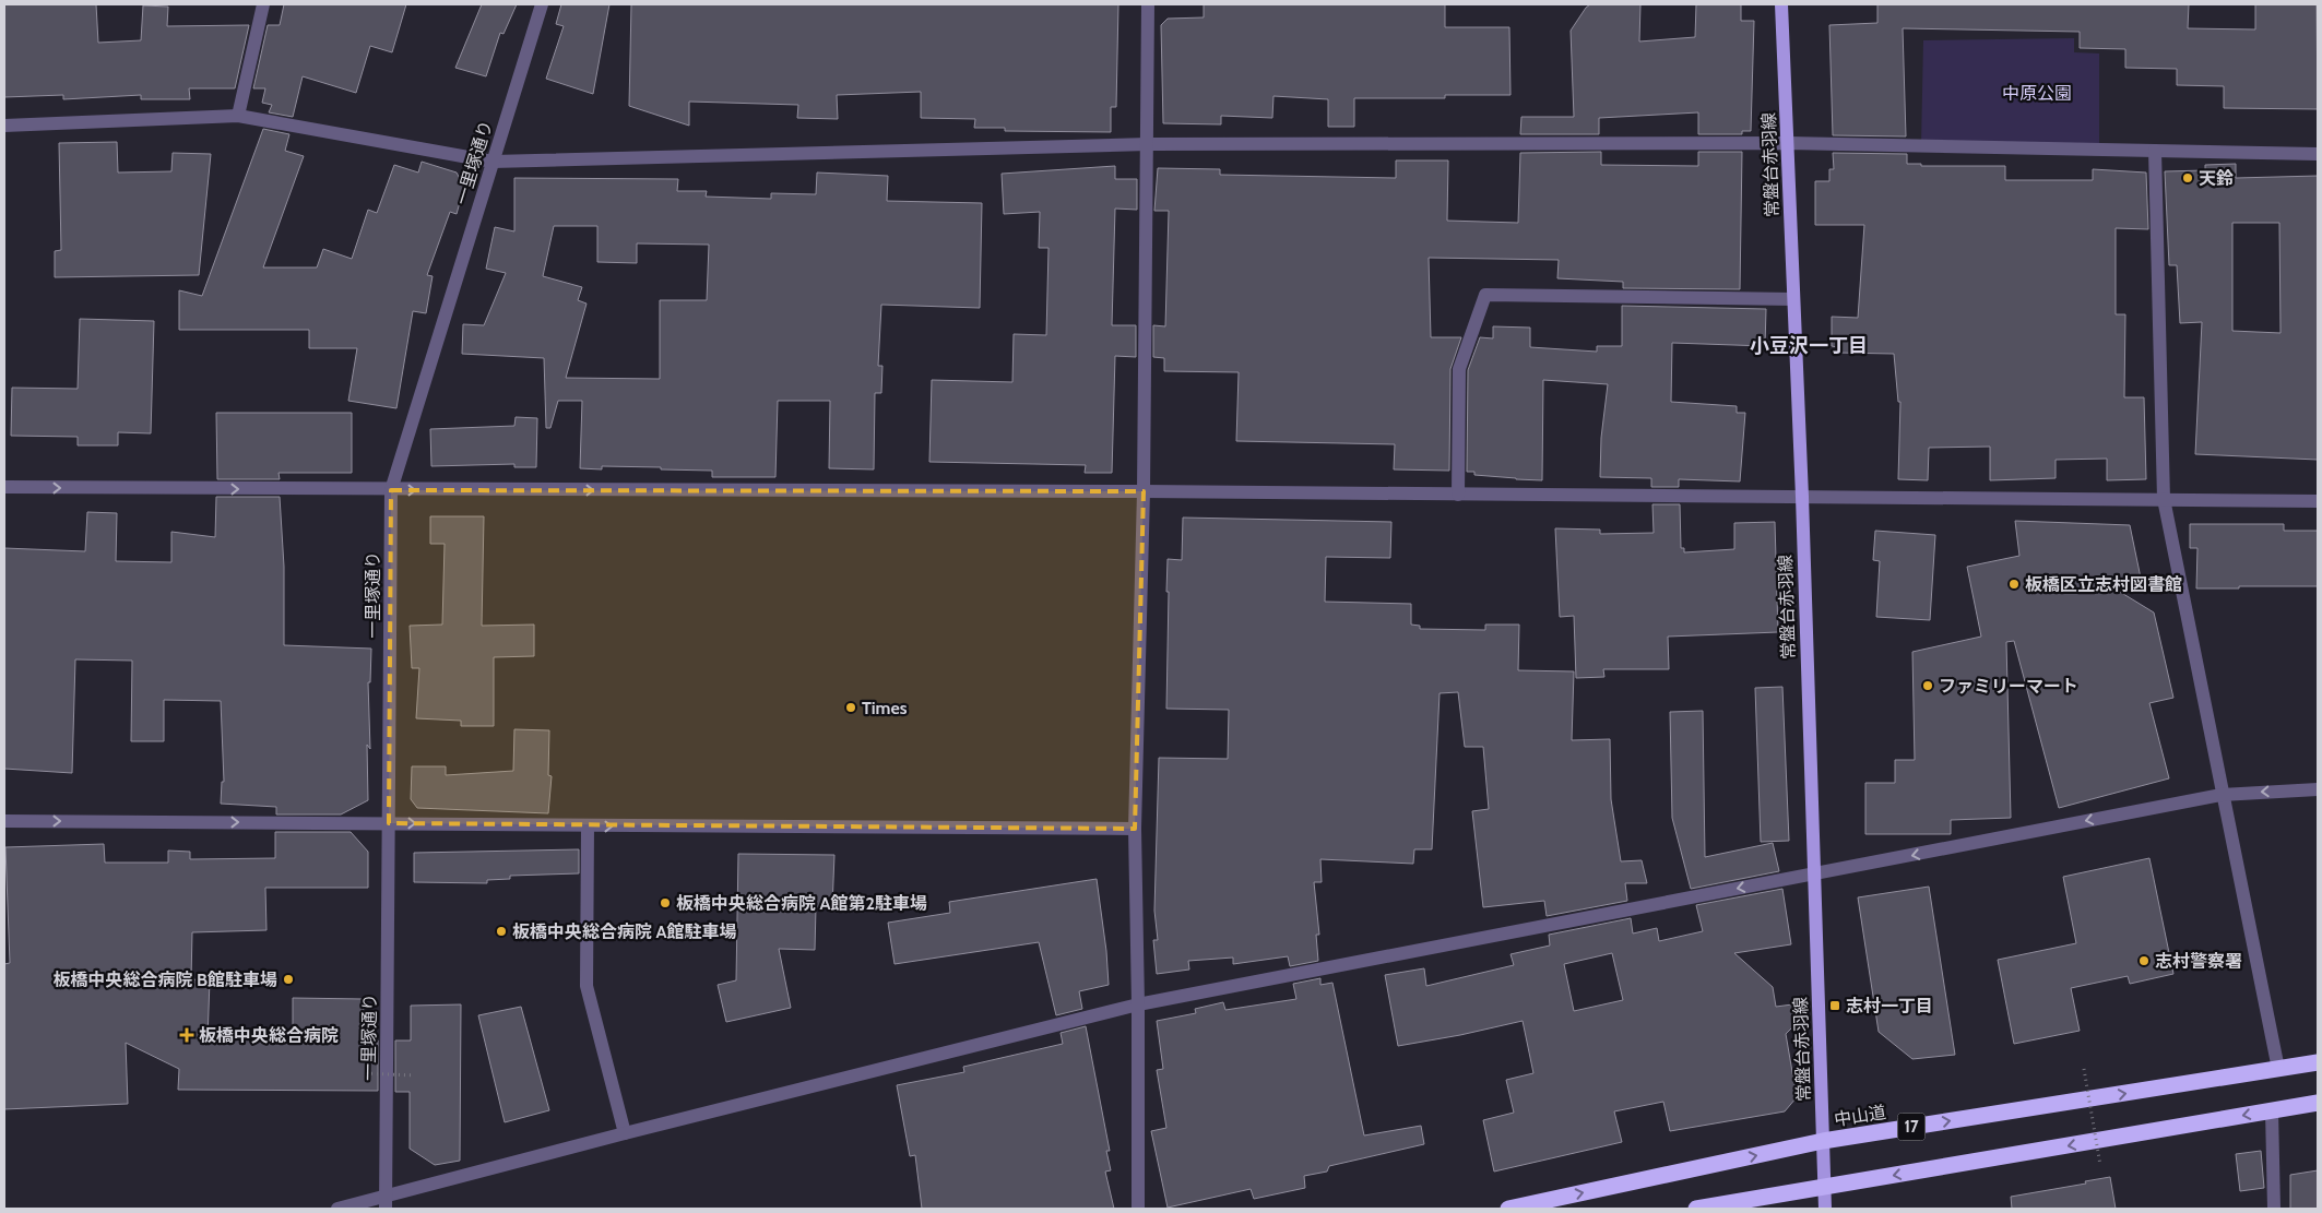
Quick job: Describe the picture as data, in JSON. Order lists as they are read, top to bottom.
{
  "streets": {
    "highway": ["中山道", "17"],
    "main road": ["常盤台赤羽線"],
    "street": ["一里塚通り"]
  },
  "crossings": [
    ["常盤台赤羽線", "中山道"]
  ],
  "districts": ["小豆沢一丁目"],
  "parks": ["中原公園"],
  "places": {
    "other": [
      "天鈴",
      "板橋区立志村図書館",
      "ファミリーマート",
      "Times",
      "板橋中央総合病院 A館第2駐車場",
      "板橋中央総合病院 A館駐車場",
      "志村警察署",
      "板橋中央総合病院 B館駐車場"
    ],
    "transit": ["志村一丁目"],
    "health": ["板橋中央総合病院"]
  }
}
